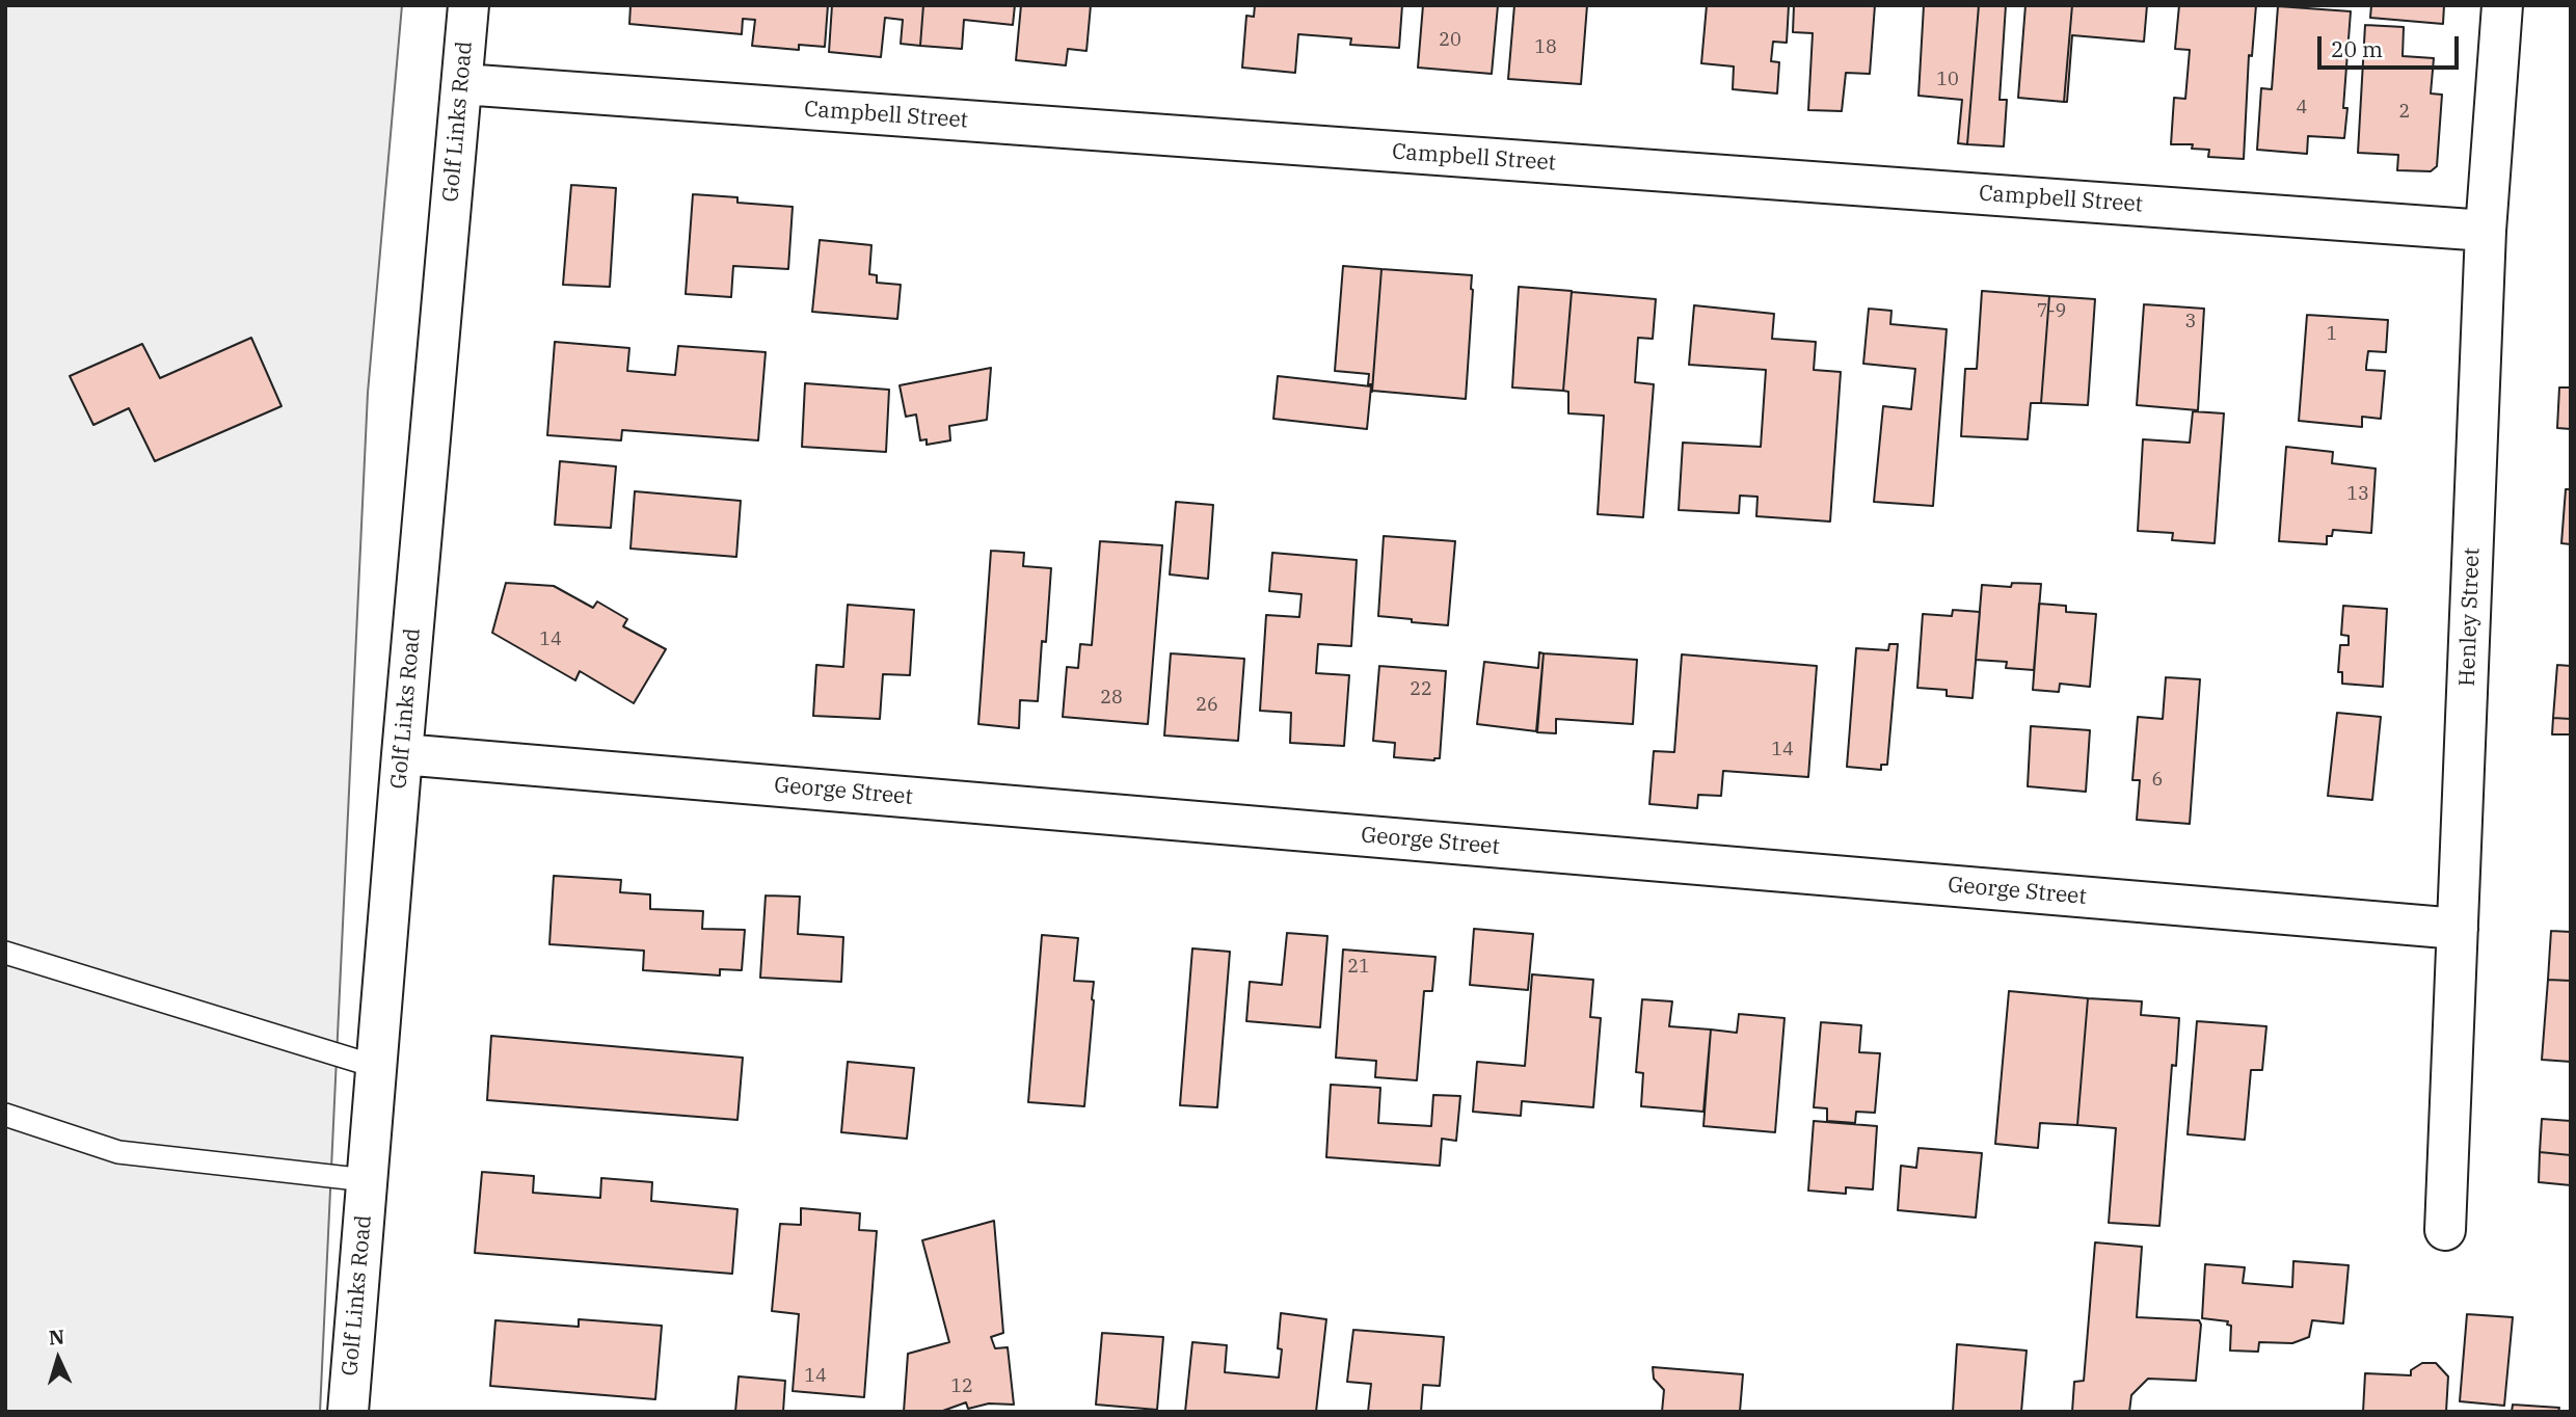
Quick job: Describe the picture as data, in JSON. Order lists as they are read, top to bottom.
{
  "streets": {
    "street": [
      "Campbell Street",
      "Golf Links Road",
      "Henley Street",
      "George Street"
    ]
  },
  "crossings": [
    ["Campbell Street", "Golf Links Road"],
    ["Campbell Street", "Henley Street"],
    ["Golf Links Road", "George Street"],
    ["Henley Street", "George Street"]
  ],
  "house_numbers": [
    "20",
    "18",
    "10",
    "4",
    "2",
    "7-9",
    "3",
    "1",
    "13",
    "14",
    "22",
    "28",
    "26",
    "14",
    "6",
    "21",
    "14",
    "12"
  ],
  "scale_bar": "20 m",
  "north": "top"
}
